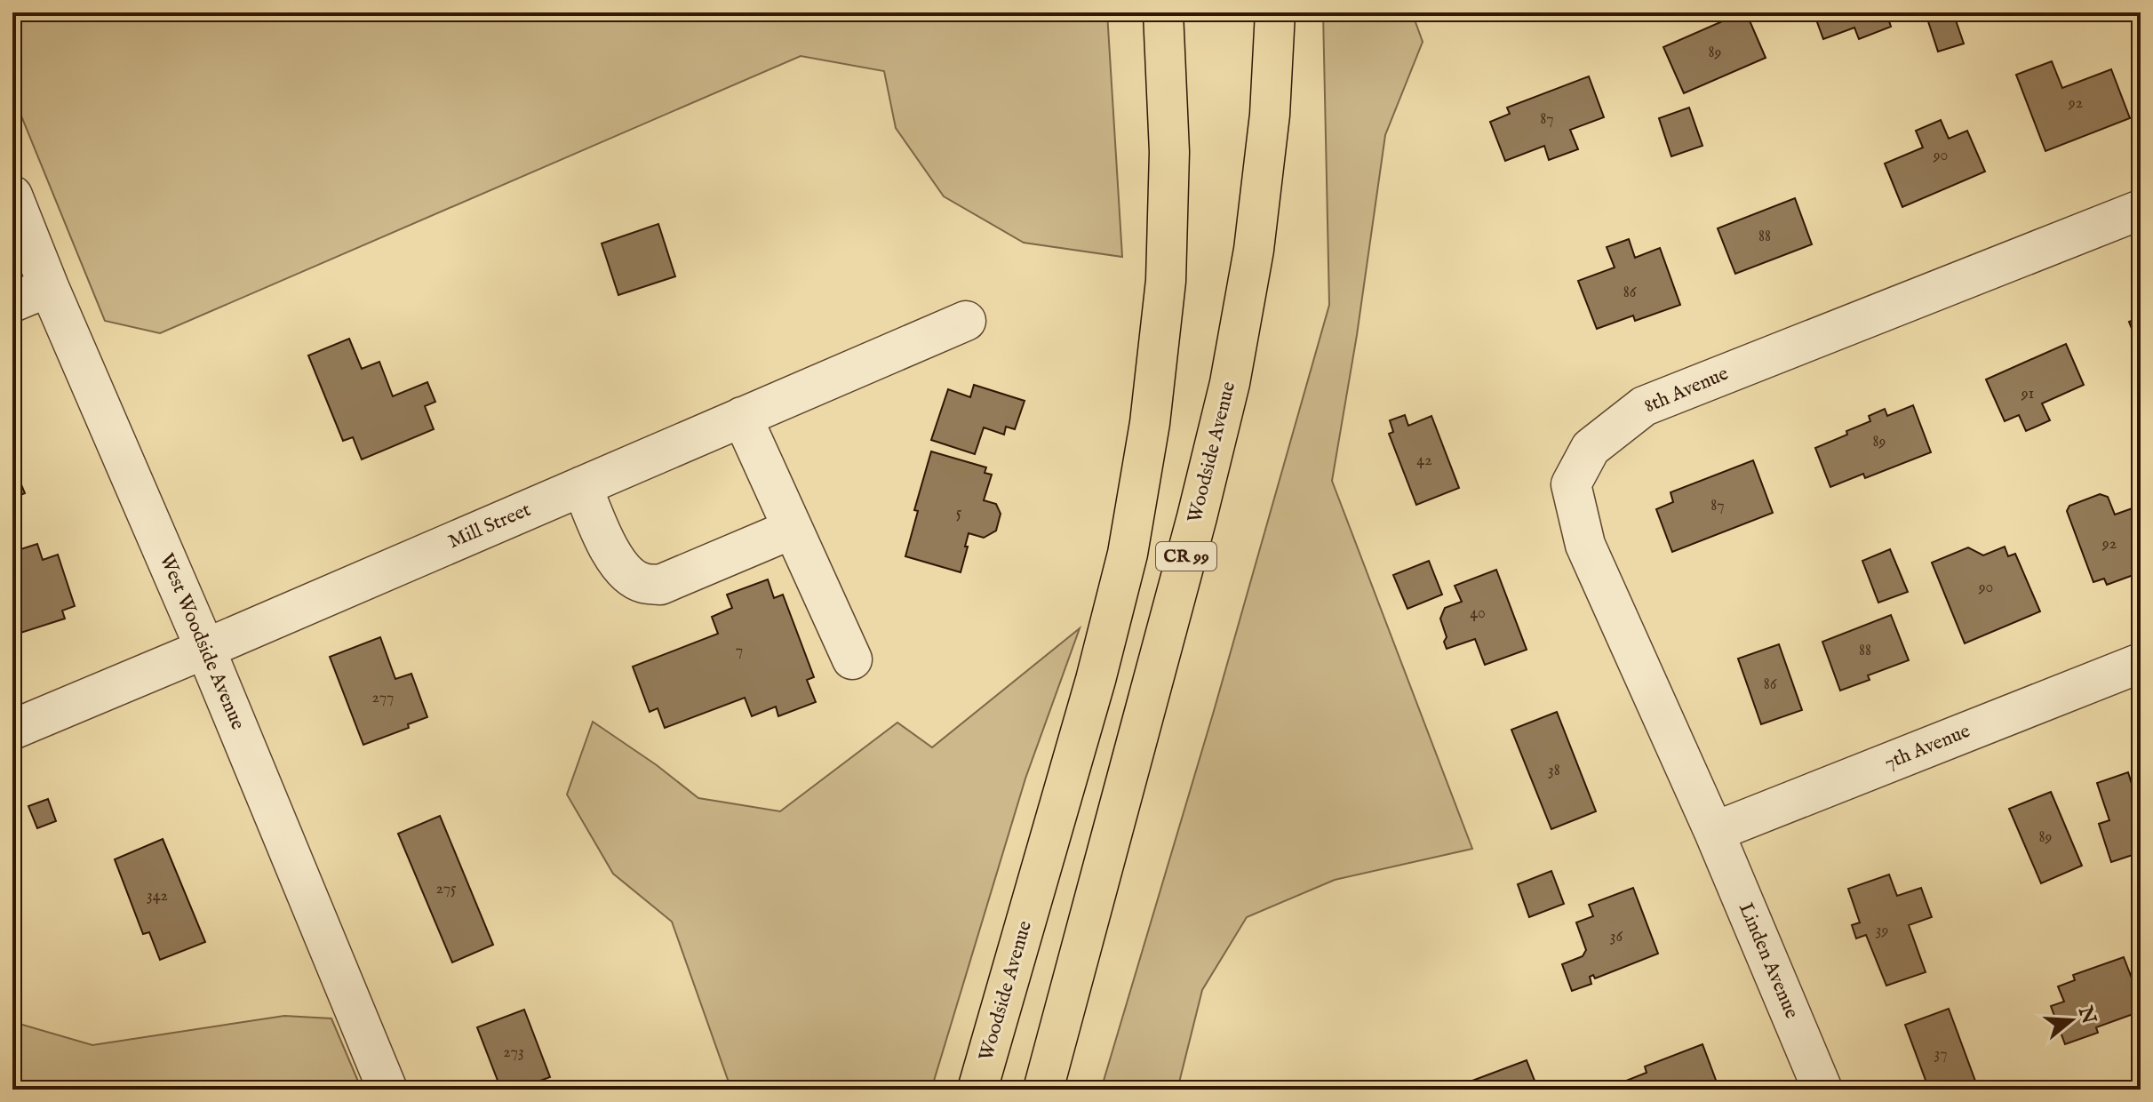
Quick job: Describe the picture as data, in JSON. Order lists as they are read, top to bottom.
{
  "streets": {
    "main road": ["Woodside Avenue", "CR 99"],
    "street": [
      "8th Avenue",
      "Mill Street",
      "West Woodside Avenue",
      "7th Avenue",
      "Linden Avenue"
    ]
  },
  "crossings": [
    ["8th Avenue", "7th Avenue"],
    ["8th Avenue", "Linden Avenue"],
    ["Mill Street", "West Woodside Avenue"],
    ["7th Avenue", "Linden Avenue"]
  ],
  "house_numbers": [
    "89",
    "92",
    "87",
    "90",
    "88",
    "86",
    "91",
    "89",
    "42",
    "87",
    "5",
    "92",
    "90",
    "40",
    "7",
    "88",
    "86",
    "277",
    "38",
    "89",
    "275",
    "342",
    "39",
    "36",
    "273",
    "37"
  ],
  "north": "right"
}
